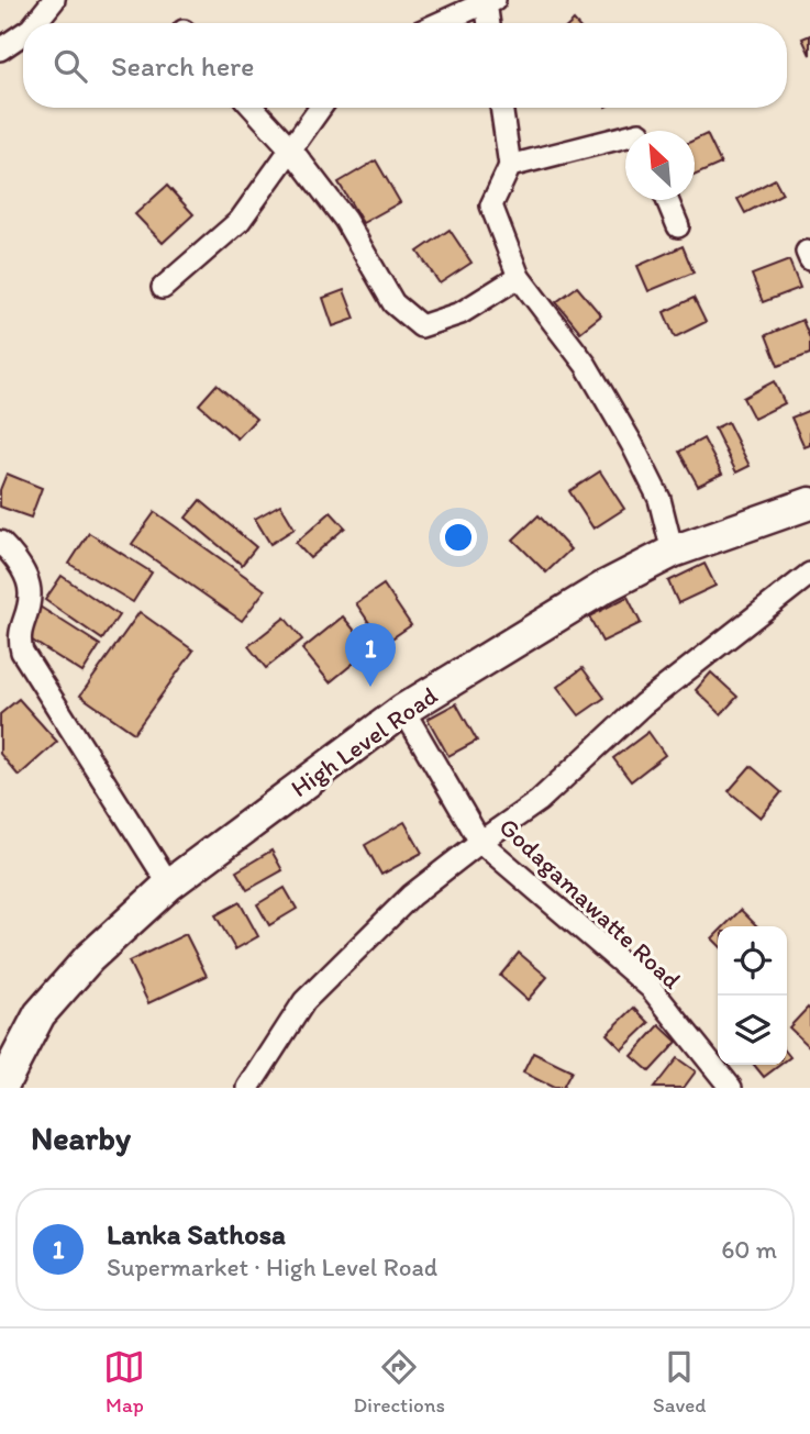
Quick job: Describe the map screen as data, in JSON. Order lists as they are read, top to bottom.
{
  "streets": {
    "highway": ["High Level Road"],
    "street": ["Godagamawatte Road"]
  },
  "crossings": [
    ["High Level Road", "Godagamawatte Road"]
  ],
  "north": "top left",
  "page": {
    "search": "Search here",
    "pins": "1",
    "heading": "Nearby",
    "list": [
      {
        "mark": "1",
        "name": "Lanka Sathosa",
        "note": "Supermarket · High Level Road",
        "value": "60 m"
      }
    ],
    "nav": ["Map", "Directions", "Saved"]
  }
}
